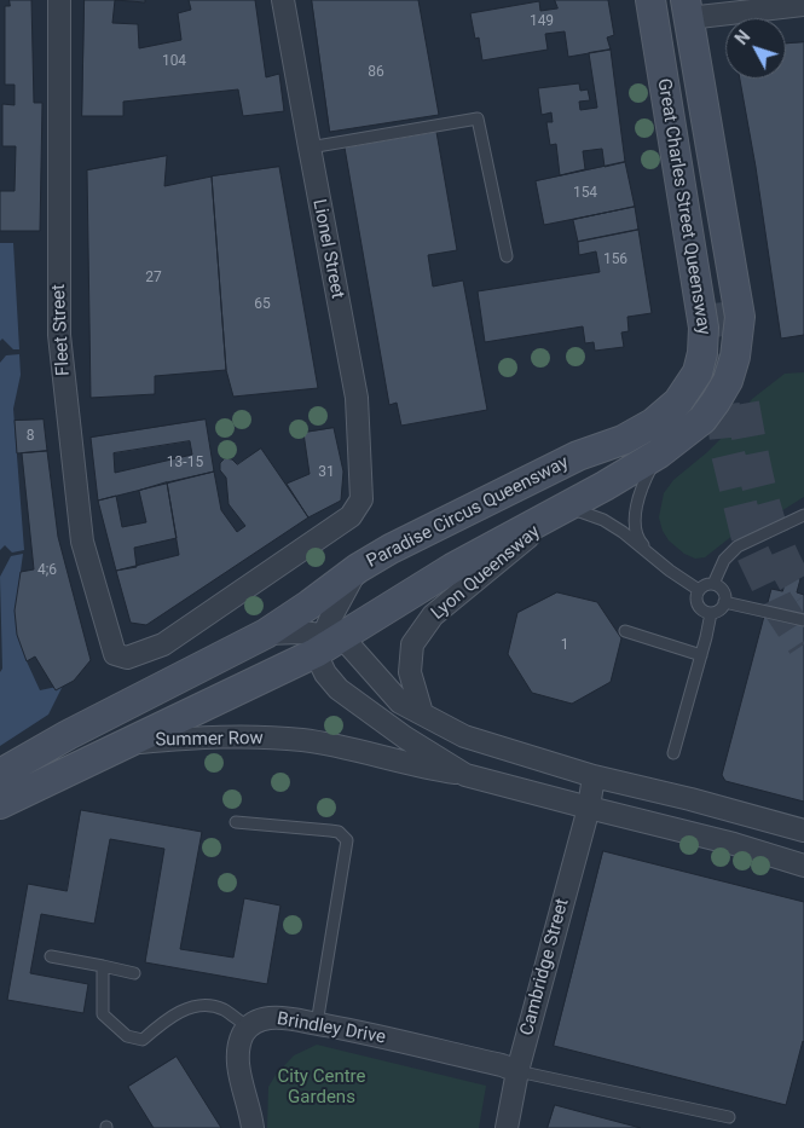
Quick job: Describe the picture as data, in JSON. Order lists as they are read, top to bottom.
{
  "streets": {
    "main road": ["Great Charles Street Queensway", "Paradise Circus Queensway", "Summer Row"],
    "street": [
      "Lionel Street",
      "Fleet Street",
      "Lyon Queensway",
      "Cambridge Street",
      "Brindley Drive"
    ]
  },
  "crossings": [
    ["Great Charles Street Queensway", "Paradise Circus Queensway"],
    ["Lionel Street", "Fleet Street"],
    ["Cambridge Street", "Brindley Drive"]
  ],
  "parks": ["City Centre Gardens"],
  "house_numbers": [
    "149",
    "104",
    "86",
    "154",
    "156",
    "27",
    "65",
    "8",
    "13-15",
    "31",
    "4;6",
    "1"
  ],
  "north": "top left"
}
